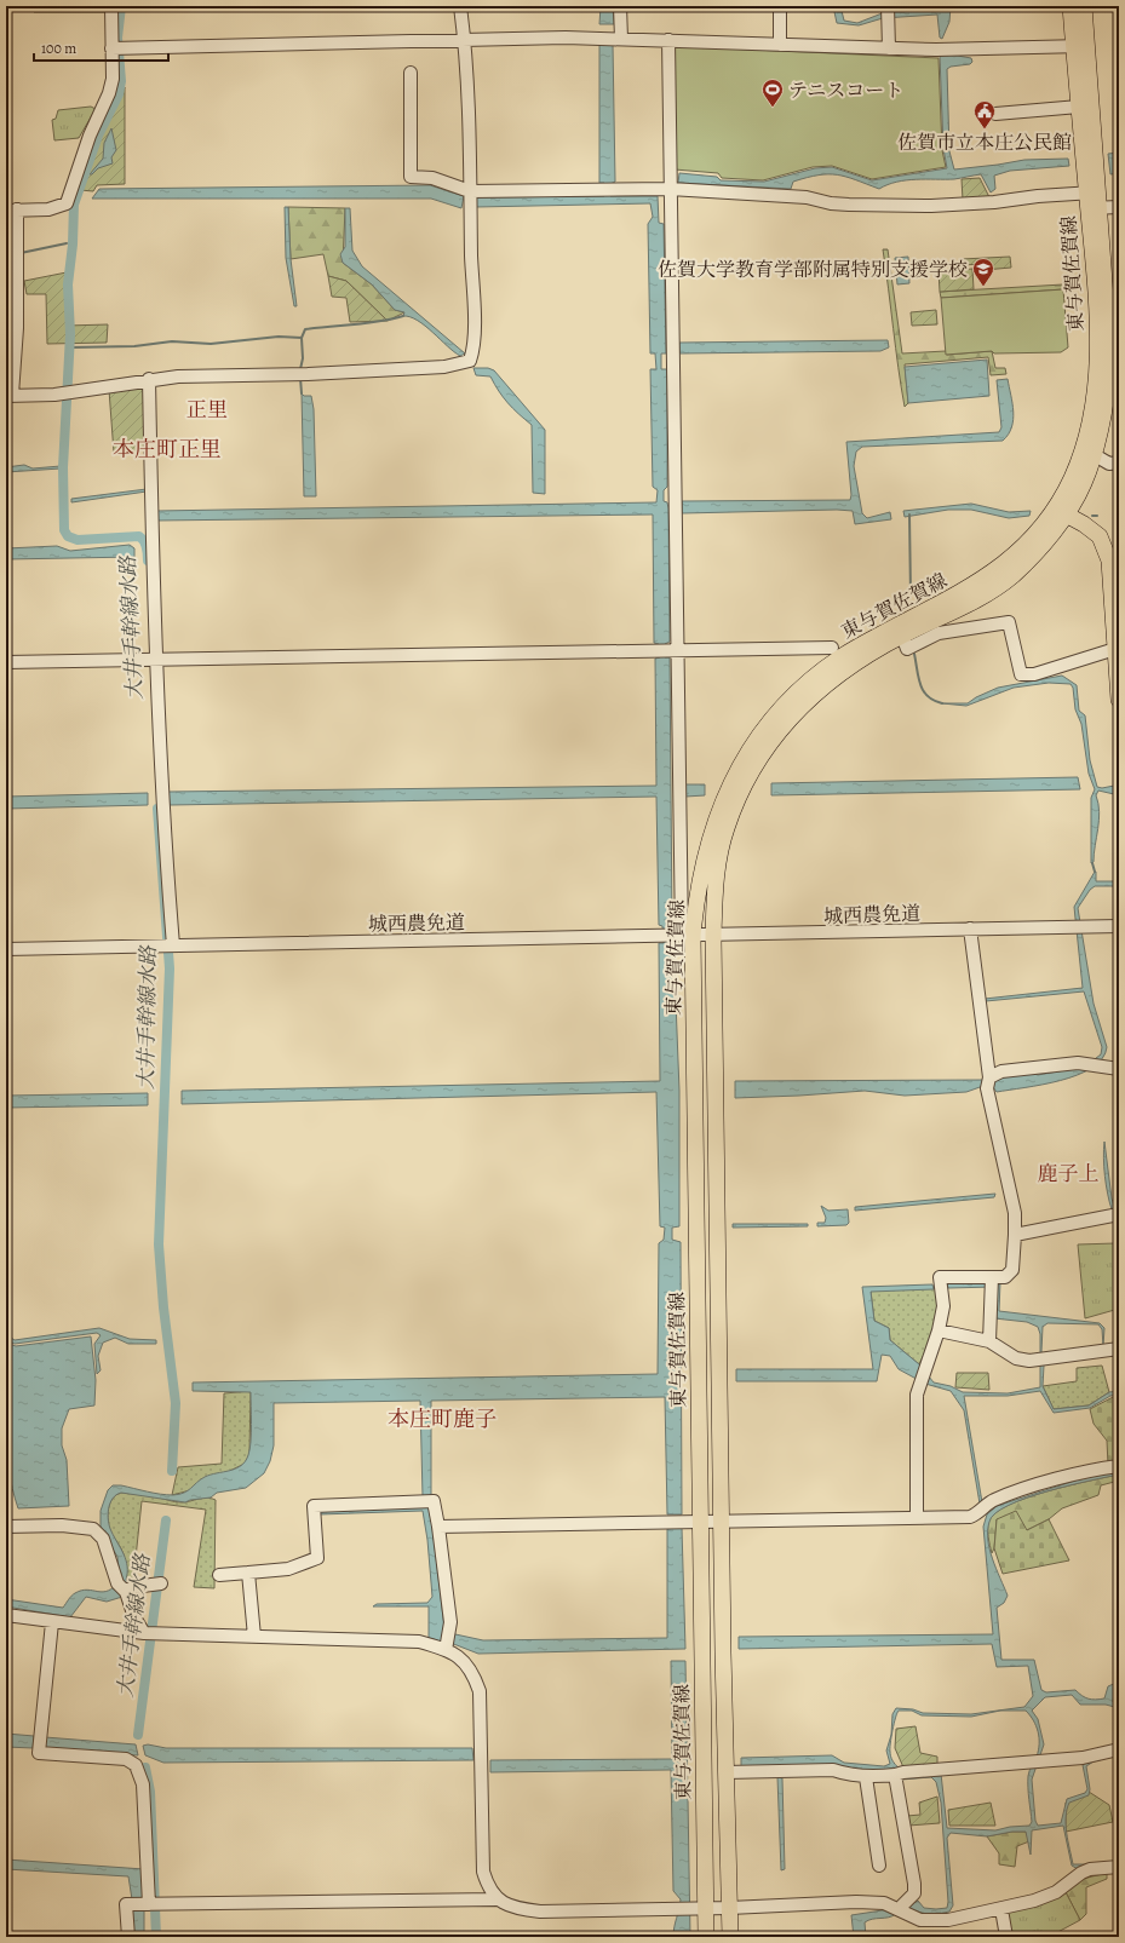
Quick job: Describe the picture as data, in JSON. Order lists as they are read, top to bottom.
{
  "streets": {
    "main road": ["東与賀佐賀線"],
    "street": ["城西農免道"]
  },
  "crossings": [
    ["東与賀佐賀線", "城西農免道"]
  ],
  "districts": [
    "正里",
    "本庄町正里",
    "鹿子上",
    "本庄町鹿子"
  ],
  "water": ["大井手幹線水路"],
  "places": {
    "sports": ["テニスコート"],
    "public building": ["佐賀市立本庄公民館"],
    "school or university": ["佐賀大学教育学部附属特別支援学校"]
  },
  "scale_bar": "100 m"
}
